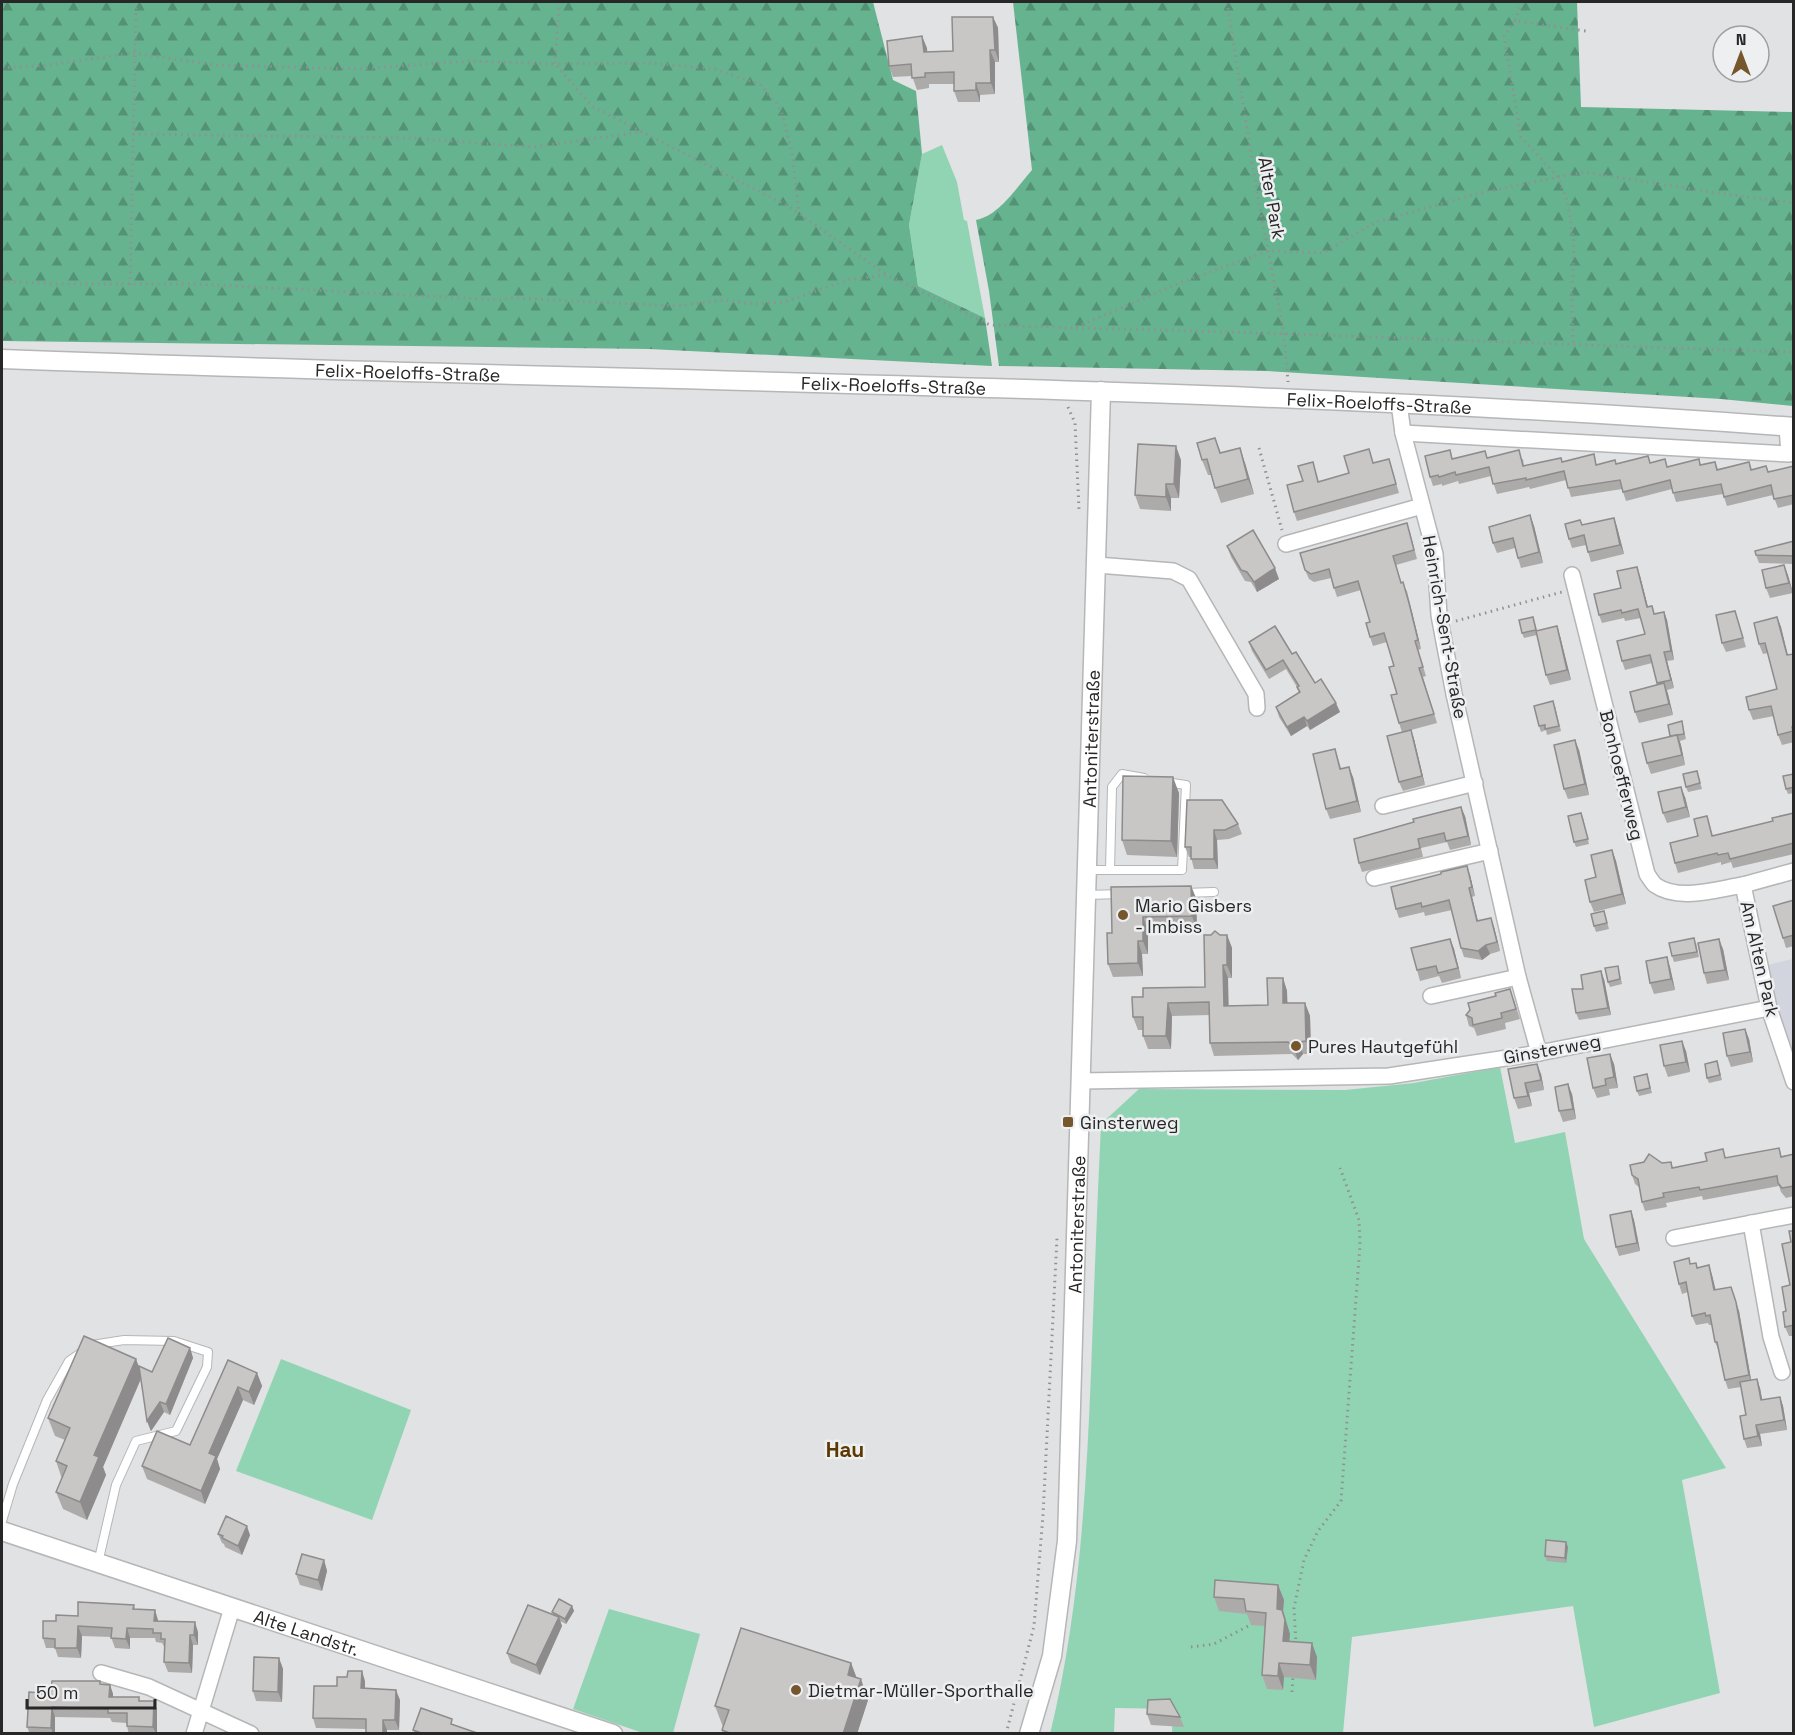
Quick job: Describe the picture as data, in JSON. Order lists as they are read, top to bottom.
{
  "streets": {
    "street": [
      "Felix-Roeloffs-Straße",
      "Heinrich-Sent-Straße",
      "Antoniterstraße",
      "Bonhoefferweg",
      "Am Alten Park",
      "Ginsterweg",
      "Alte Landstr."
    ],
    "path": ["Alter Park"]
  },
  "crossings": [
    ["Alter Park", "Felix-Roeloffs-Straße"],
    ["Felix-Roeloffs-Straße", "Heinrich-Sent-Straße"],
    ["Felix-Roeloffs-Straße", "Antoniterstraße"],
    ["Heinrich-Sent-Straße", "Ginsterweg"],
    ["Antoniterstraße", "Ginsterweg"],
    ["Bonhoefferweg", "Am Alten Park"],
    ["Am Alten Park", "Ginsterweg"]
  ],
  "districts": ["Hau"],
  "places": {
    "other": ["Mario Gisbers - Imbiss", "Pures Hautgefühl", "Dietmar-Müller-Sporthalle"],
    "transit": ["Ginsterweg"]
  },
  "scale_bar": "50 m",
  "north": "top"
}
